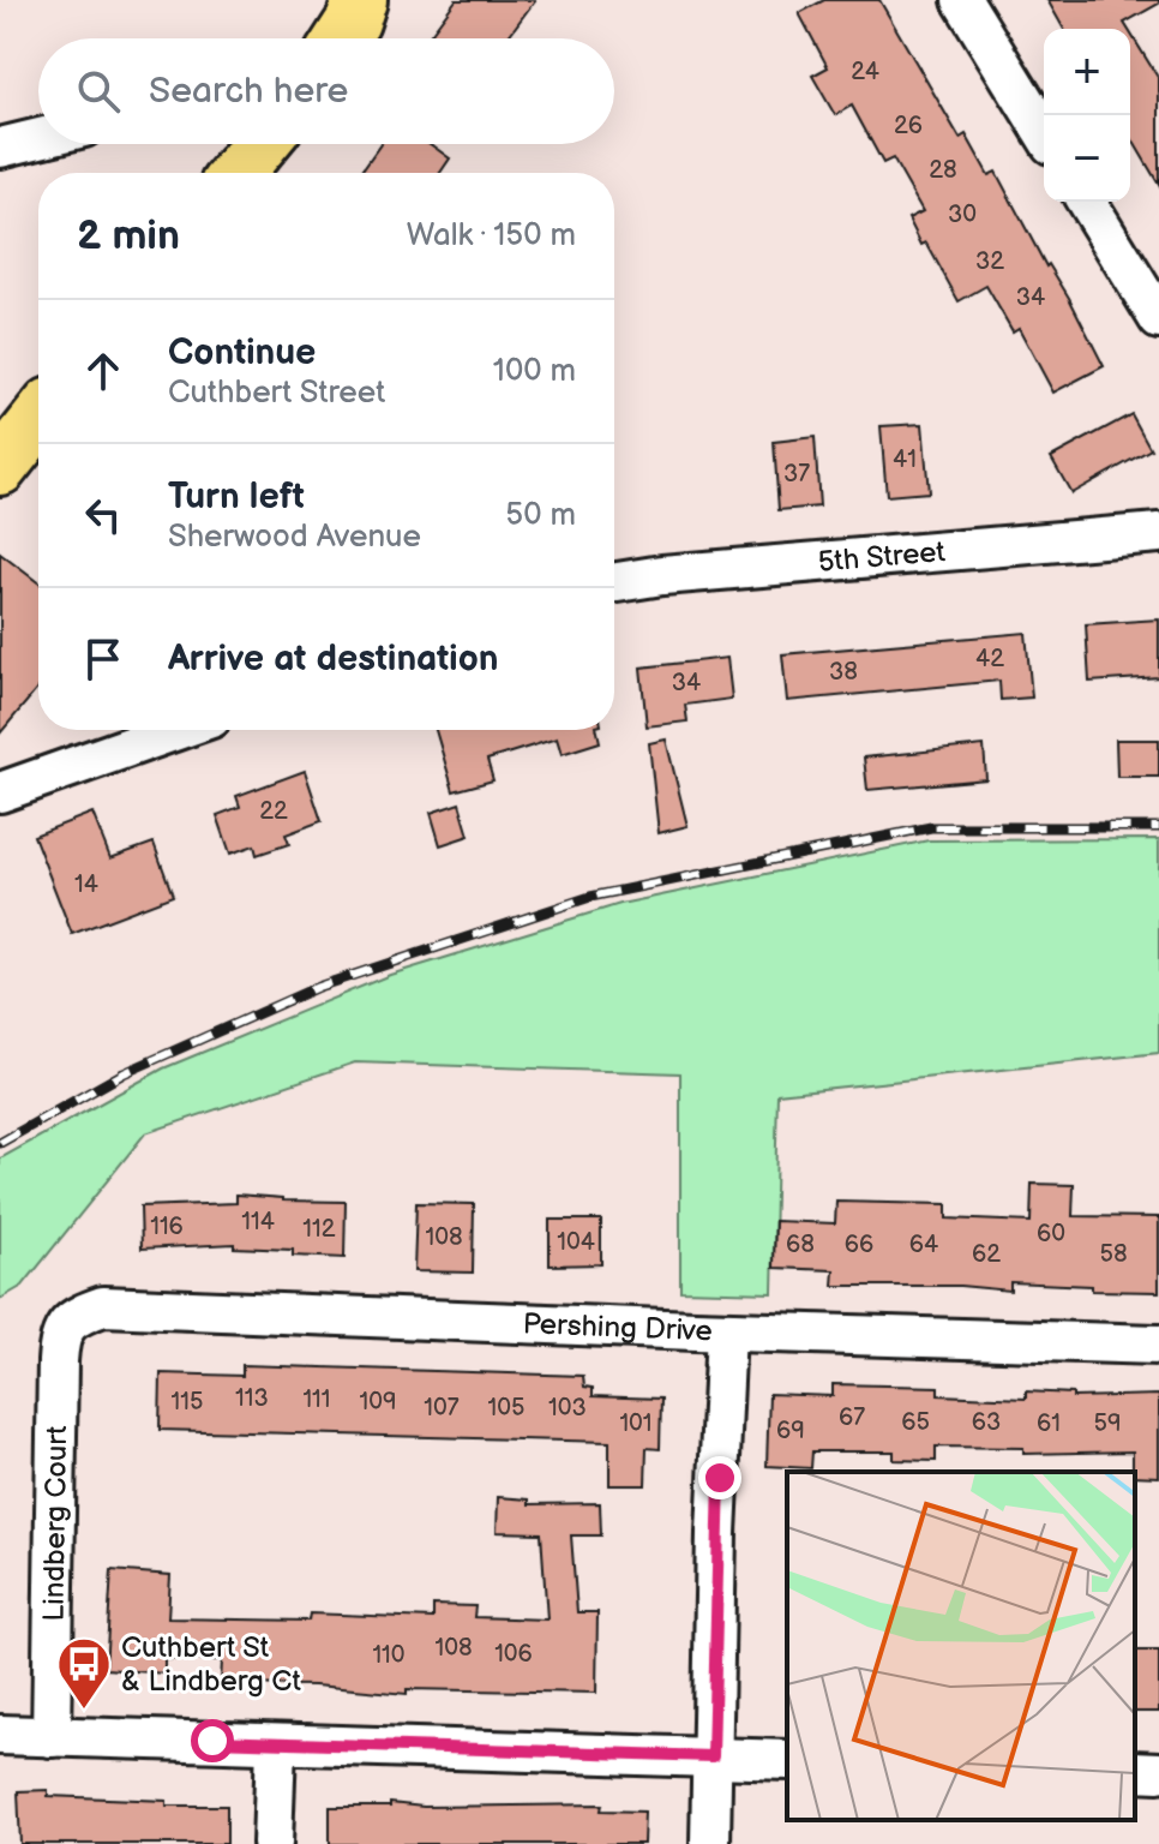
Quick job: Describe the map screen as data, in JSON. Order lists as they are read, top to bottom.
{
  "streets": {
    "street": ["5th Street", "Pershing Drive", "Lindberg Court"]
  },
  "crossings": [
    ["Pershing Drive", "Lindberg Court"]
  ],
  "places": {
    "bus stop": ["Cuthbert St & Lindberg Ct"]
  },
  "house_numbers": [
    "24",
    "26",
    "28",
    "30",
    "32",
    "34",
    "41",
    "37",
    "42",
    "38",
    "34",
    "22",
    "14",
    "114",
    "116",
    "112",
    "60",
    "108",
    "104",
    "68",
    "66",
    "64",
    "62",
    "58",
    "113",
    "111",
    "115",
    "109",
    "107",
    "105",
    "103",
    "67",
    "65",
    "63",
    "101",
    "61",
    "59",
    "69",
    "108",
    "106",
    "110"
  ],
  "page": {
    "map_buttons": ["+", "−"],
    "search": "Search here",
    "heading": ["2 min", "Walk · 150 m"],
    "list": [
      ["Continue", "Cuthbert Street", "100 m"],
      ["Turn left", "Sherwood Avenue", "50 m"],
      "Arrive at destination"
    ]
  }
}
